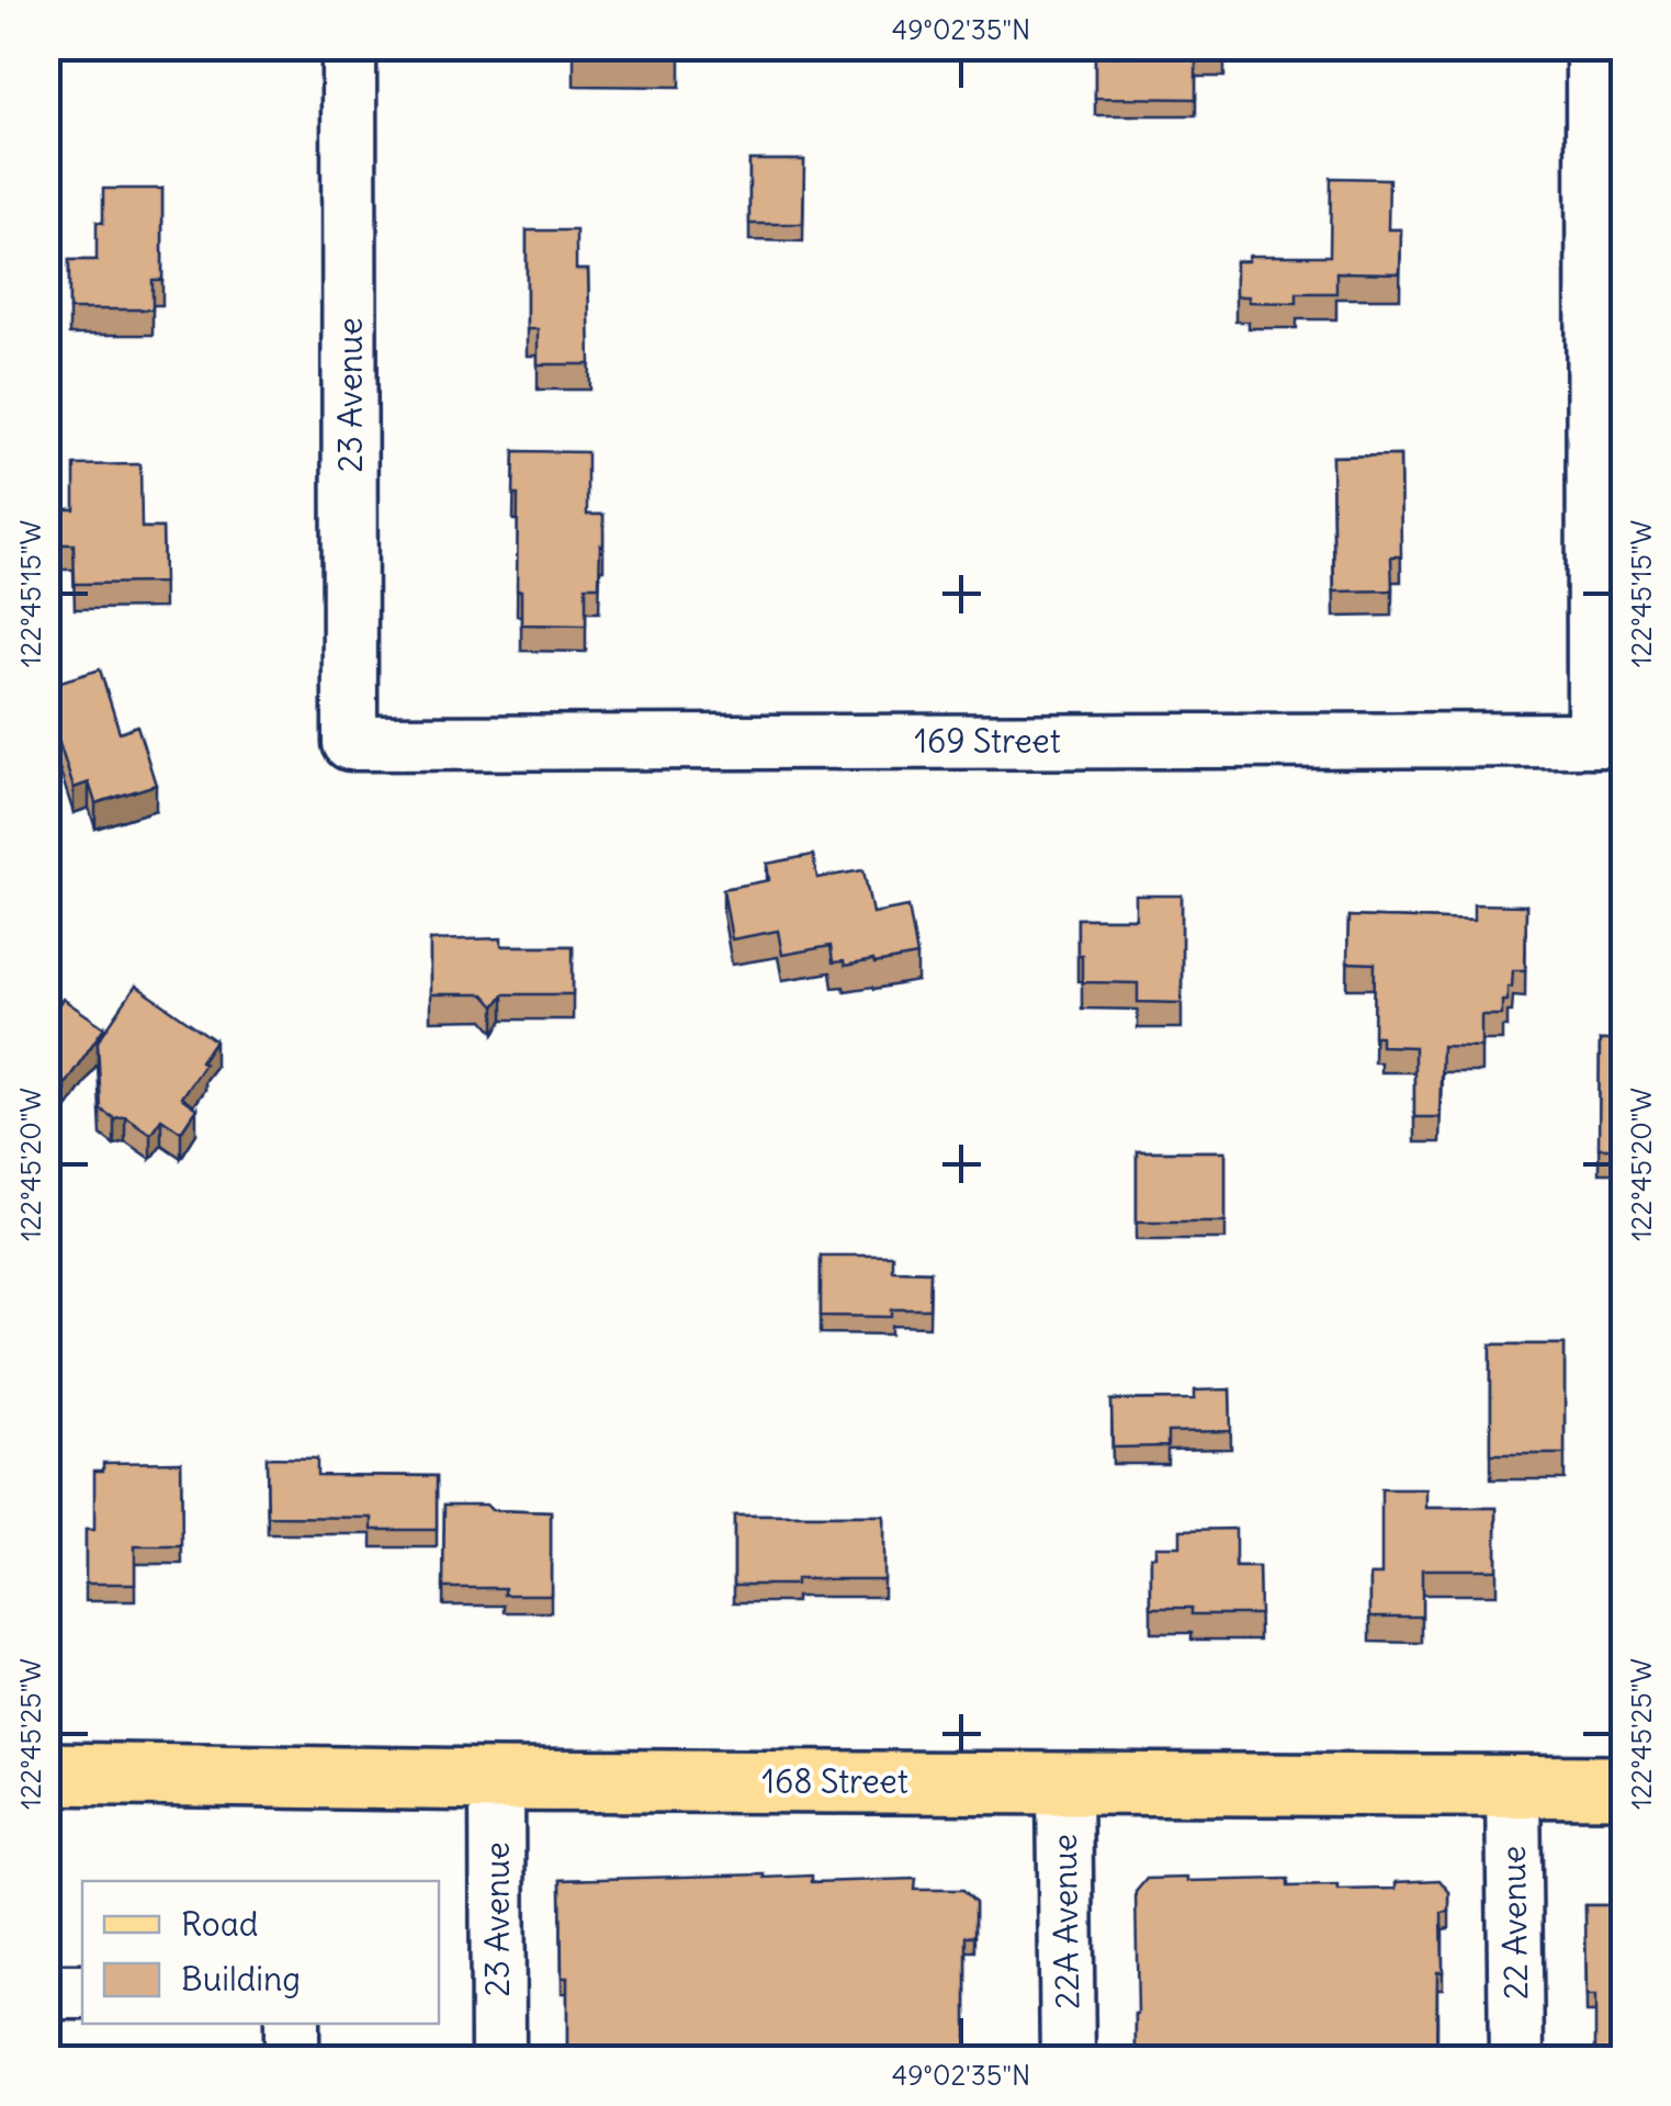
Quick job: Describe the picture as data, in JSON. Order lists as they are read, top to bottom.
{
  "streets": {
    "main road": ["168 Street"],
    "street": [
      "23 Avenue",
      "169 Street",
      "22A Avenue",
      "22 Avenue"
    ]
  },
  "crossings": [
    ["23 Avenue", "169 Street"],
    ["23 Avenue", "168 Street"],
    ["168 Street", "22A Avenue"],
    ["168 Street", "22 Avenue"]
  ],
  "legend": ["Road", "Building"],
  "coordinates": [
    "49°02'35\"N",
    "122°45'15\"W",
    "122°45'20\"W",
    "122°45'25\"W"
  ]
}
